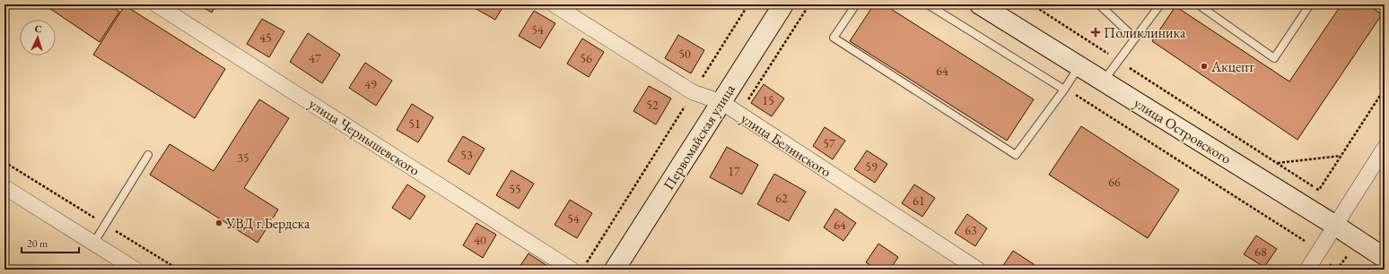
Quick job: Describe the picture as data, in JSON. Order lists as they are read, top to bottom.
{
  "streets": {
    "street": [
      "улица Островского",
      "улица Чернышевского",
      "Первомайская улица",
      "улица Белинского"
    ]
  },
  "crossings": [
    ["Первомайская улица", "улица Белинского"]
  ],
  "places": {
    "health": ["Поликлиника"],
    "other": ["Акцепт", "УВД г.Бердска"]
  },
  "house_numbers": [
    "54",
    "45",
    "50",
    "47",
    "56",
    "64",
    "49",
    "15",
    "52",
    "51",
    "57",
    "53",
    "35",
    "59",
    "17",
    "66",
    "55",
    "62",
    "61",
    "54",
    "64",
    "63",
    "40",
    "68"
  ],
  "scale_bar": "20 m",
  "north": "top"
}
